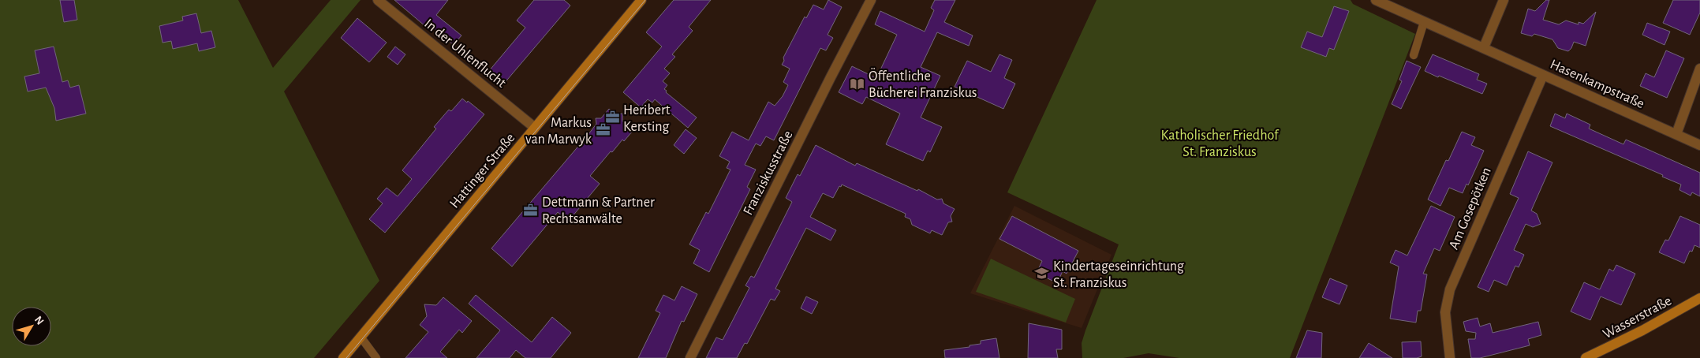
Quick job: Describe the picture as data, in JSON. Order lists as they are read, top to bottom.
{
  "streets": {
    "main road": ["Hattinger Straße", "Wasserstraße"],
    "street": [
      "In der Uhlenflucht",
      "Hasenkampstraße",
      "Franziskusstraße",
      "Am Gosepötken"
    ]
  },
  "crossings": [
    ["In der Uhlenflucht", "Hattinger Straße"],
    ["Hasenkampstraße", "Am Gosepötken"]
  ],
  "parks": ["Katholischer Friedhof St. Franziskus"],
  "places": {
    "library": ["Öffentliche Bücherei Franziskus"],
    "office": ["Heribert Kersting", "Markus van Marwyk", "Dettmann & Partner Rechtsanwälte"],
    "school or university": ["Kindertageseinrichtung St. Franziskus"]
  },
  "north": "top right"
}
